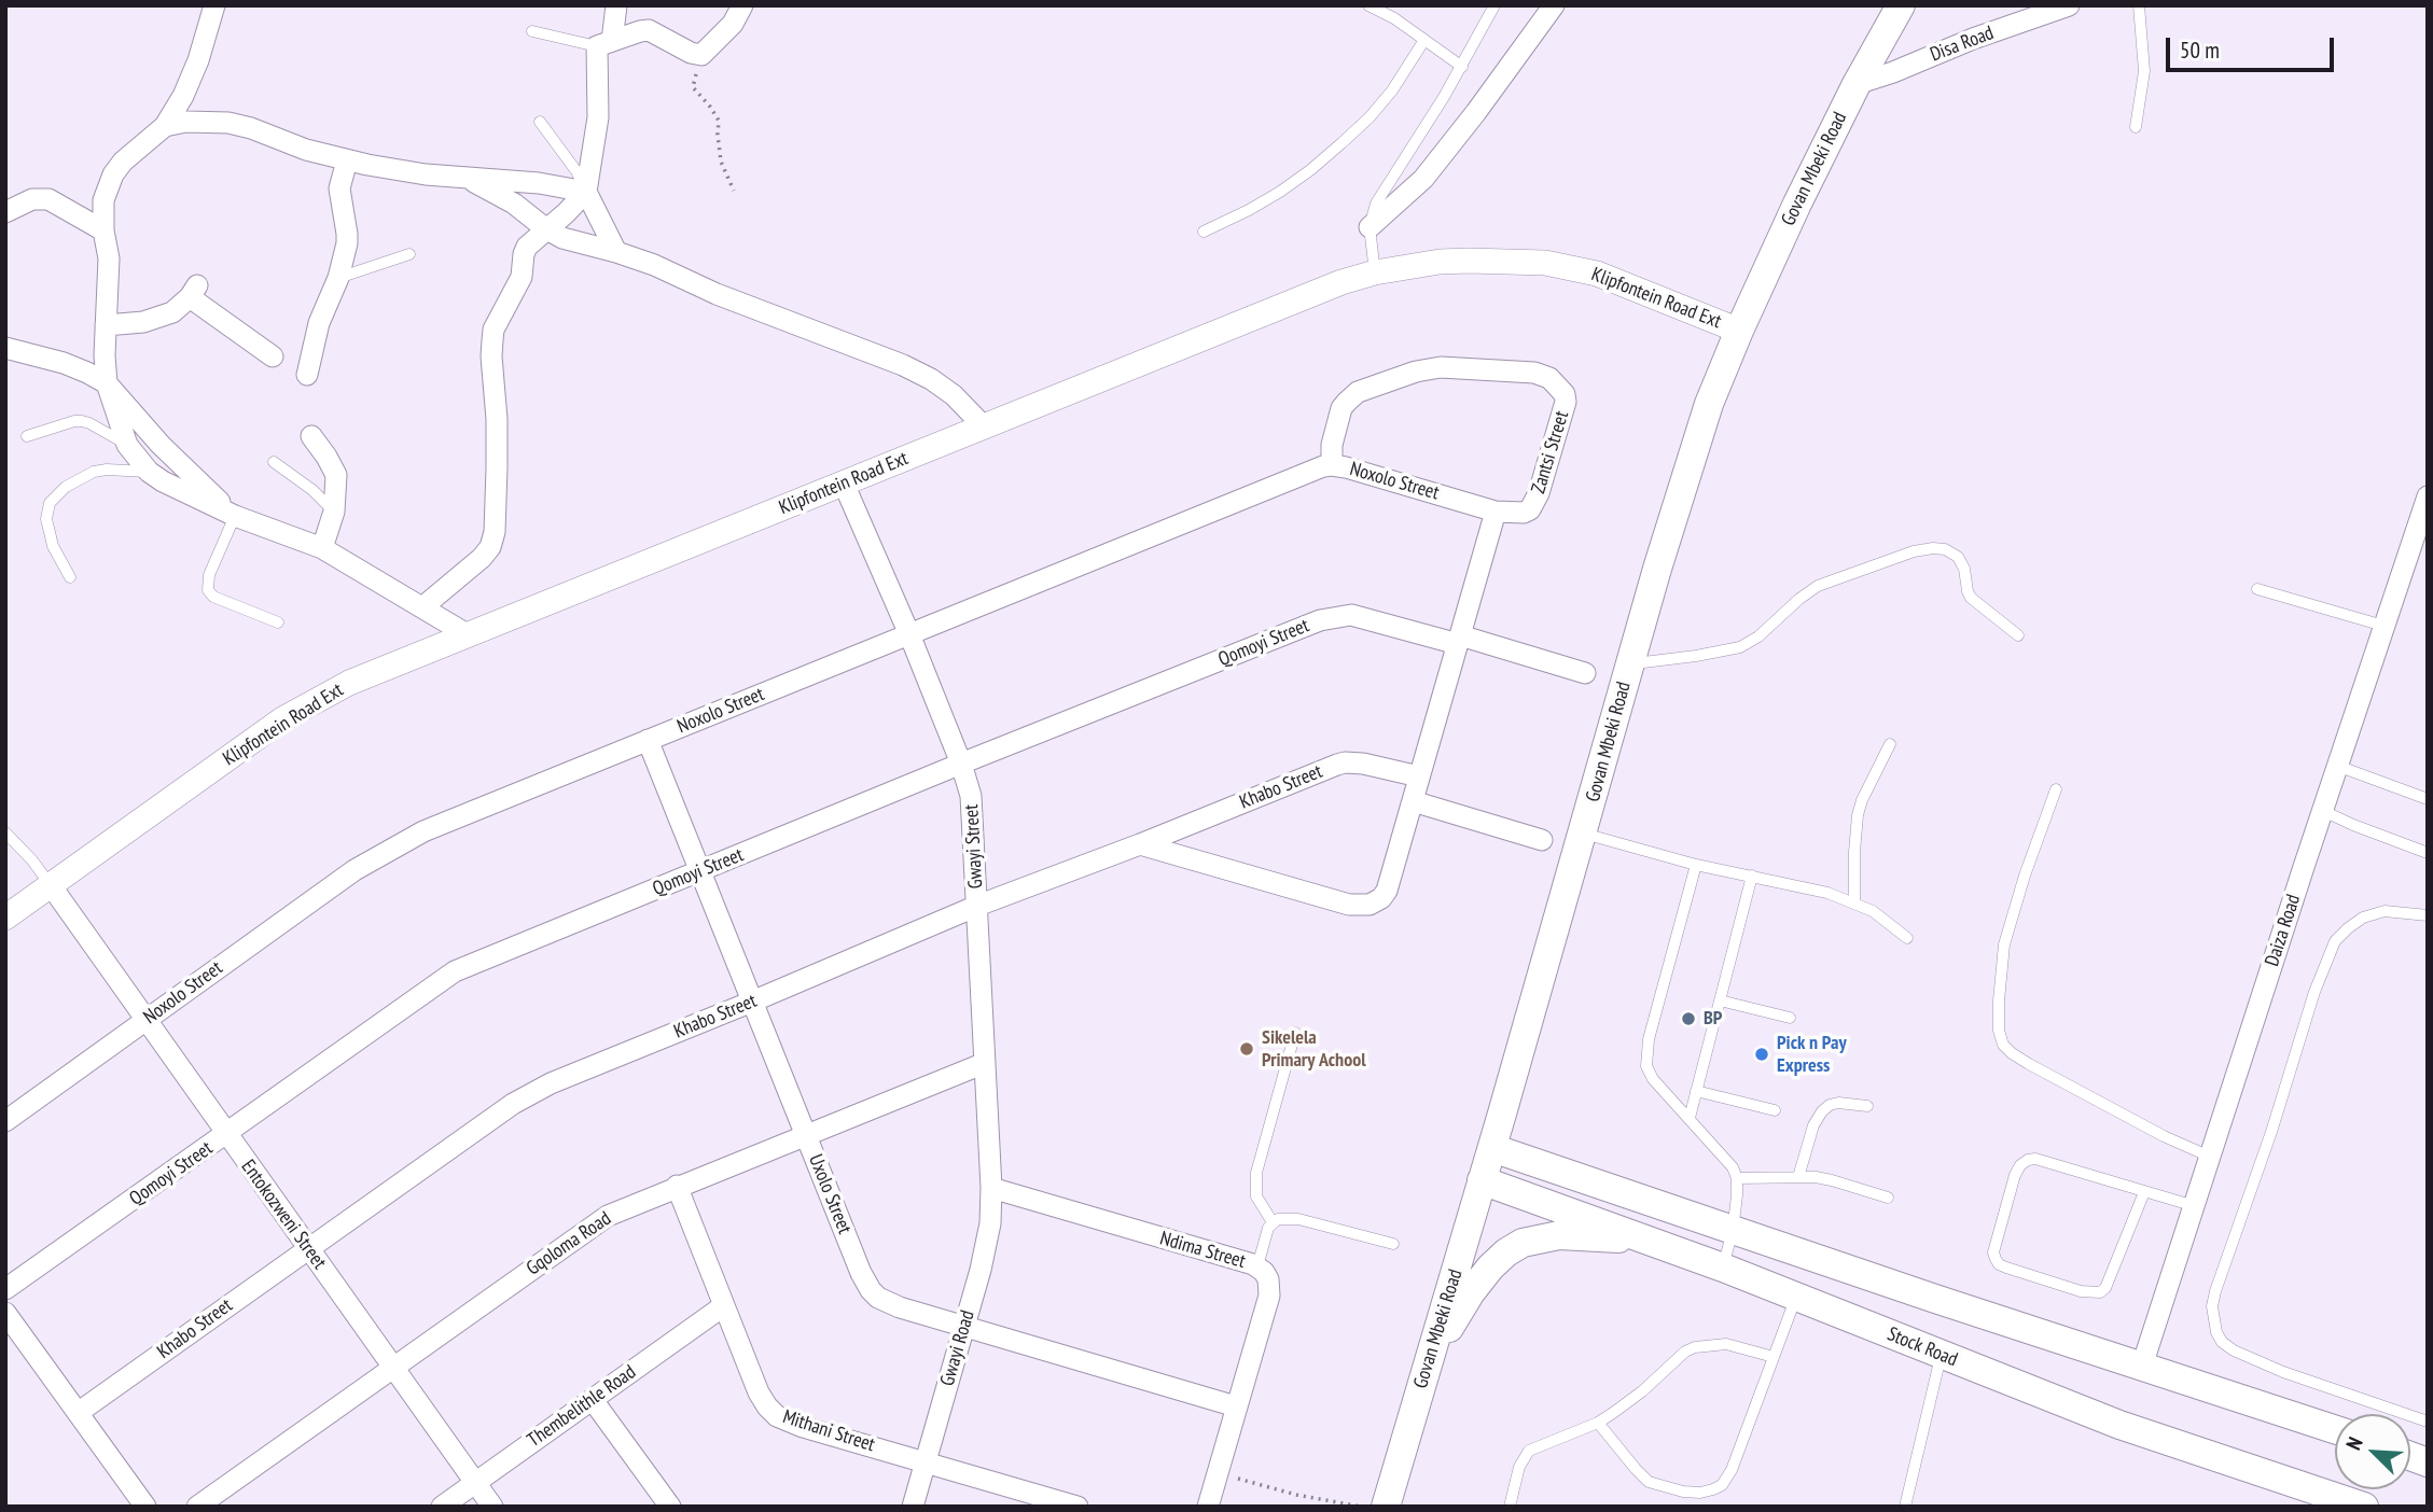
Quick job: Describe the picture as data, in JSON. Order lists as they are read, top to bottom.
{
  "streets": {
    "main road": ["Govan Mbeki Road", "Stock Road"],
    "street": [
      "Disa Road",
      "Klipfontein Road Ext",
      "Zantsi Street",
      "Noxolo Street",
      "Qomoyi Street",
      "Khabo Street",
      "Gwayi Street",
      "Daiza Road",
      "Uxolo Street",
      "Entokozweni Street",
      "Gqoloma Road",
      "Ndima Street",
      "Gwayi Road",
      "Thembelithle Road",
      "Mithani Street"
    ]
  },
  "crossings": [
    ["Disa Road", "Govan Mbeki Road"],
    ["Govan Mbeki Road", "Klipfontein Road Ext"],
    ["Govan Mbeki Road", "Stock Road"],
    ["Klipfontein Road Ext", "Gwayi Street"],
    ["Klipfontein Road Ext", "Entokozweni Street"],
    ["Zantsi Street", "Noxolo Street"],
    ["Noxolo Street", "Gwayi Street"],
    ["Noxolo Street", "Uxolo Street"],
    ["Noxolo Street", "Entokozweni Street"],
    ["Qomoyi Street", "Gwayi Street"],
    ["Qomoyi Street", "Uxolo Street"],
    ["Qomoyi Street", "Entokozweni Street"],
    ["Khabo Street", "Gwayi Street"],
    ["Khabo Street", "Uxolo Street"],
    ["Khabo Street", "Entokozweni Street"],
    ["Gwayi Street", "Gqoloma Road"],
    ["Gwayi Street", "Ndima Street"],
    ["Gwayi Street", "Gwayi Road"],
    ["Uxolo Street", "Gqoloma Road"],
    ["Uxolo Street", "Ndima Street"],
    ["Uxolo Street", "Gwayi Road"],
    ["Entokozweni Street", "Gqoloma Road"],
    ["Entokozweni Street", "Thembelithle Road"],
    ["Gqoloma Road", "Mithani Street"],
    ["Ndima Street", "Gwayi Road"],
    ["Gwayi Road", "Mithani Street"],
    ["Thembelithle Road", "Mithani Street"]
  ],
  "places": ["BP", "Sikelela Primary Achool", "Pick n Pay Express"],
  "scale_bar": "50 m",
  "north": "top left"
}
